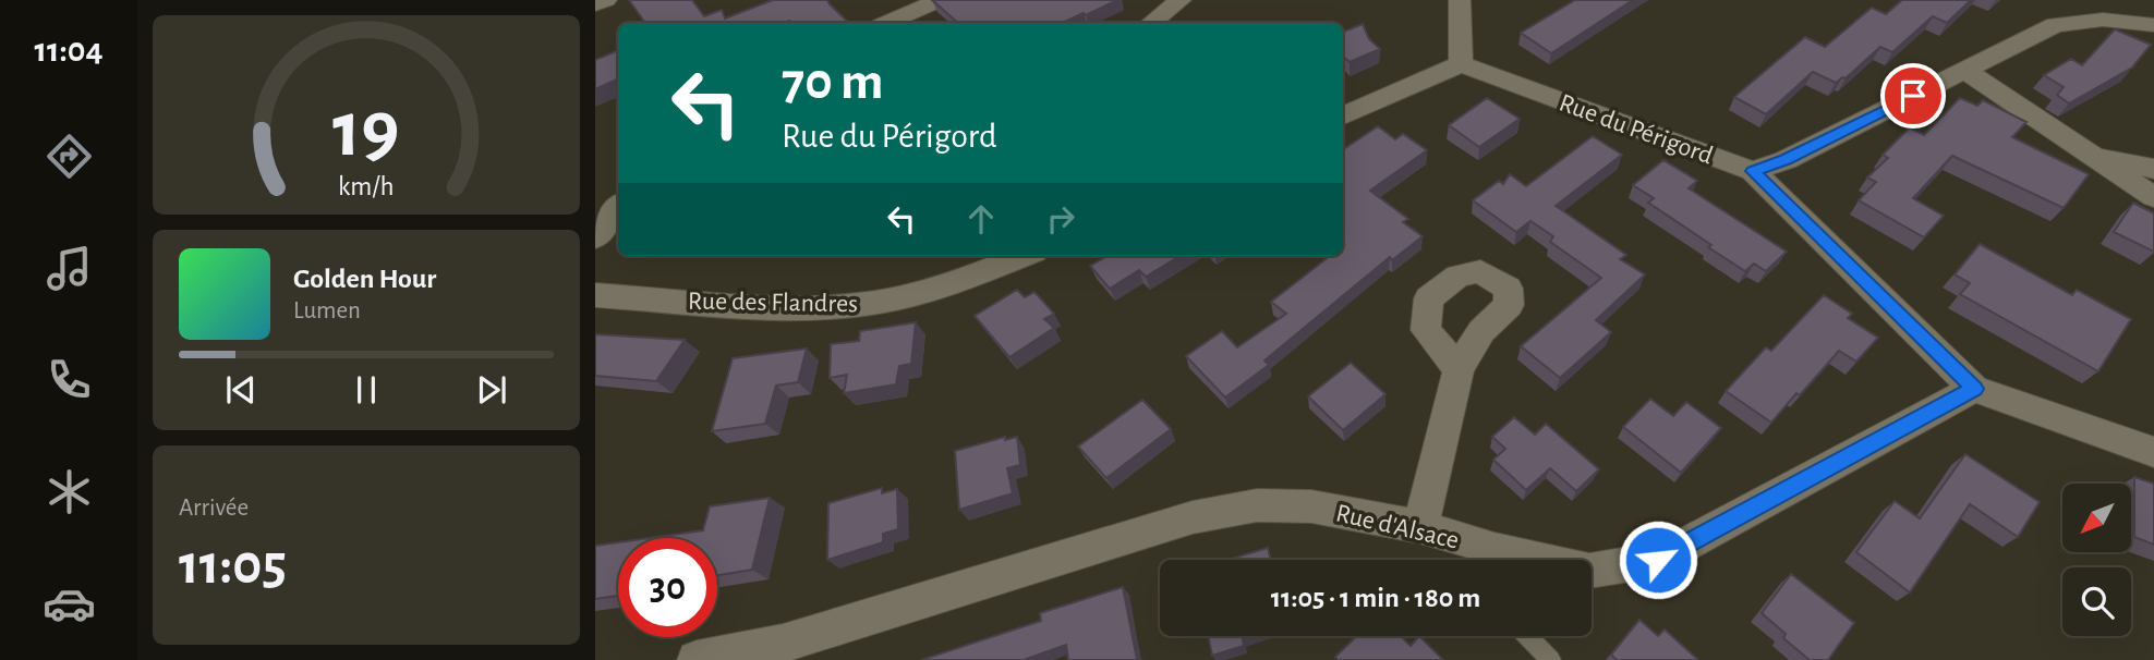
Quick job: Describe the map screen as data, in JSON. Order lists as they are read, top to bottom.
{
  "streets": {
    "street": ["Rue du Périgord", "Rue des Flandres", "Rue d'Alsace"]
  },
  "crossings": [
    ["Rue du Périgord", "Rue d'Alsace"]
  ],
  "north": "bottom left",
  "page": {
    "tabs": "11:04",
    "turn": ["70 m", "Rue du Périgord"],
    "song": ["Golden Hour", "Lumen"],
    "tile": ["Arrivée", "11:05"],
    "limit": "30",
    "trip": "11:05 · 1 min · 180 m",
    "gauge": ["19", "km/h"]
  }
}
